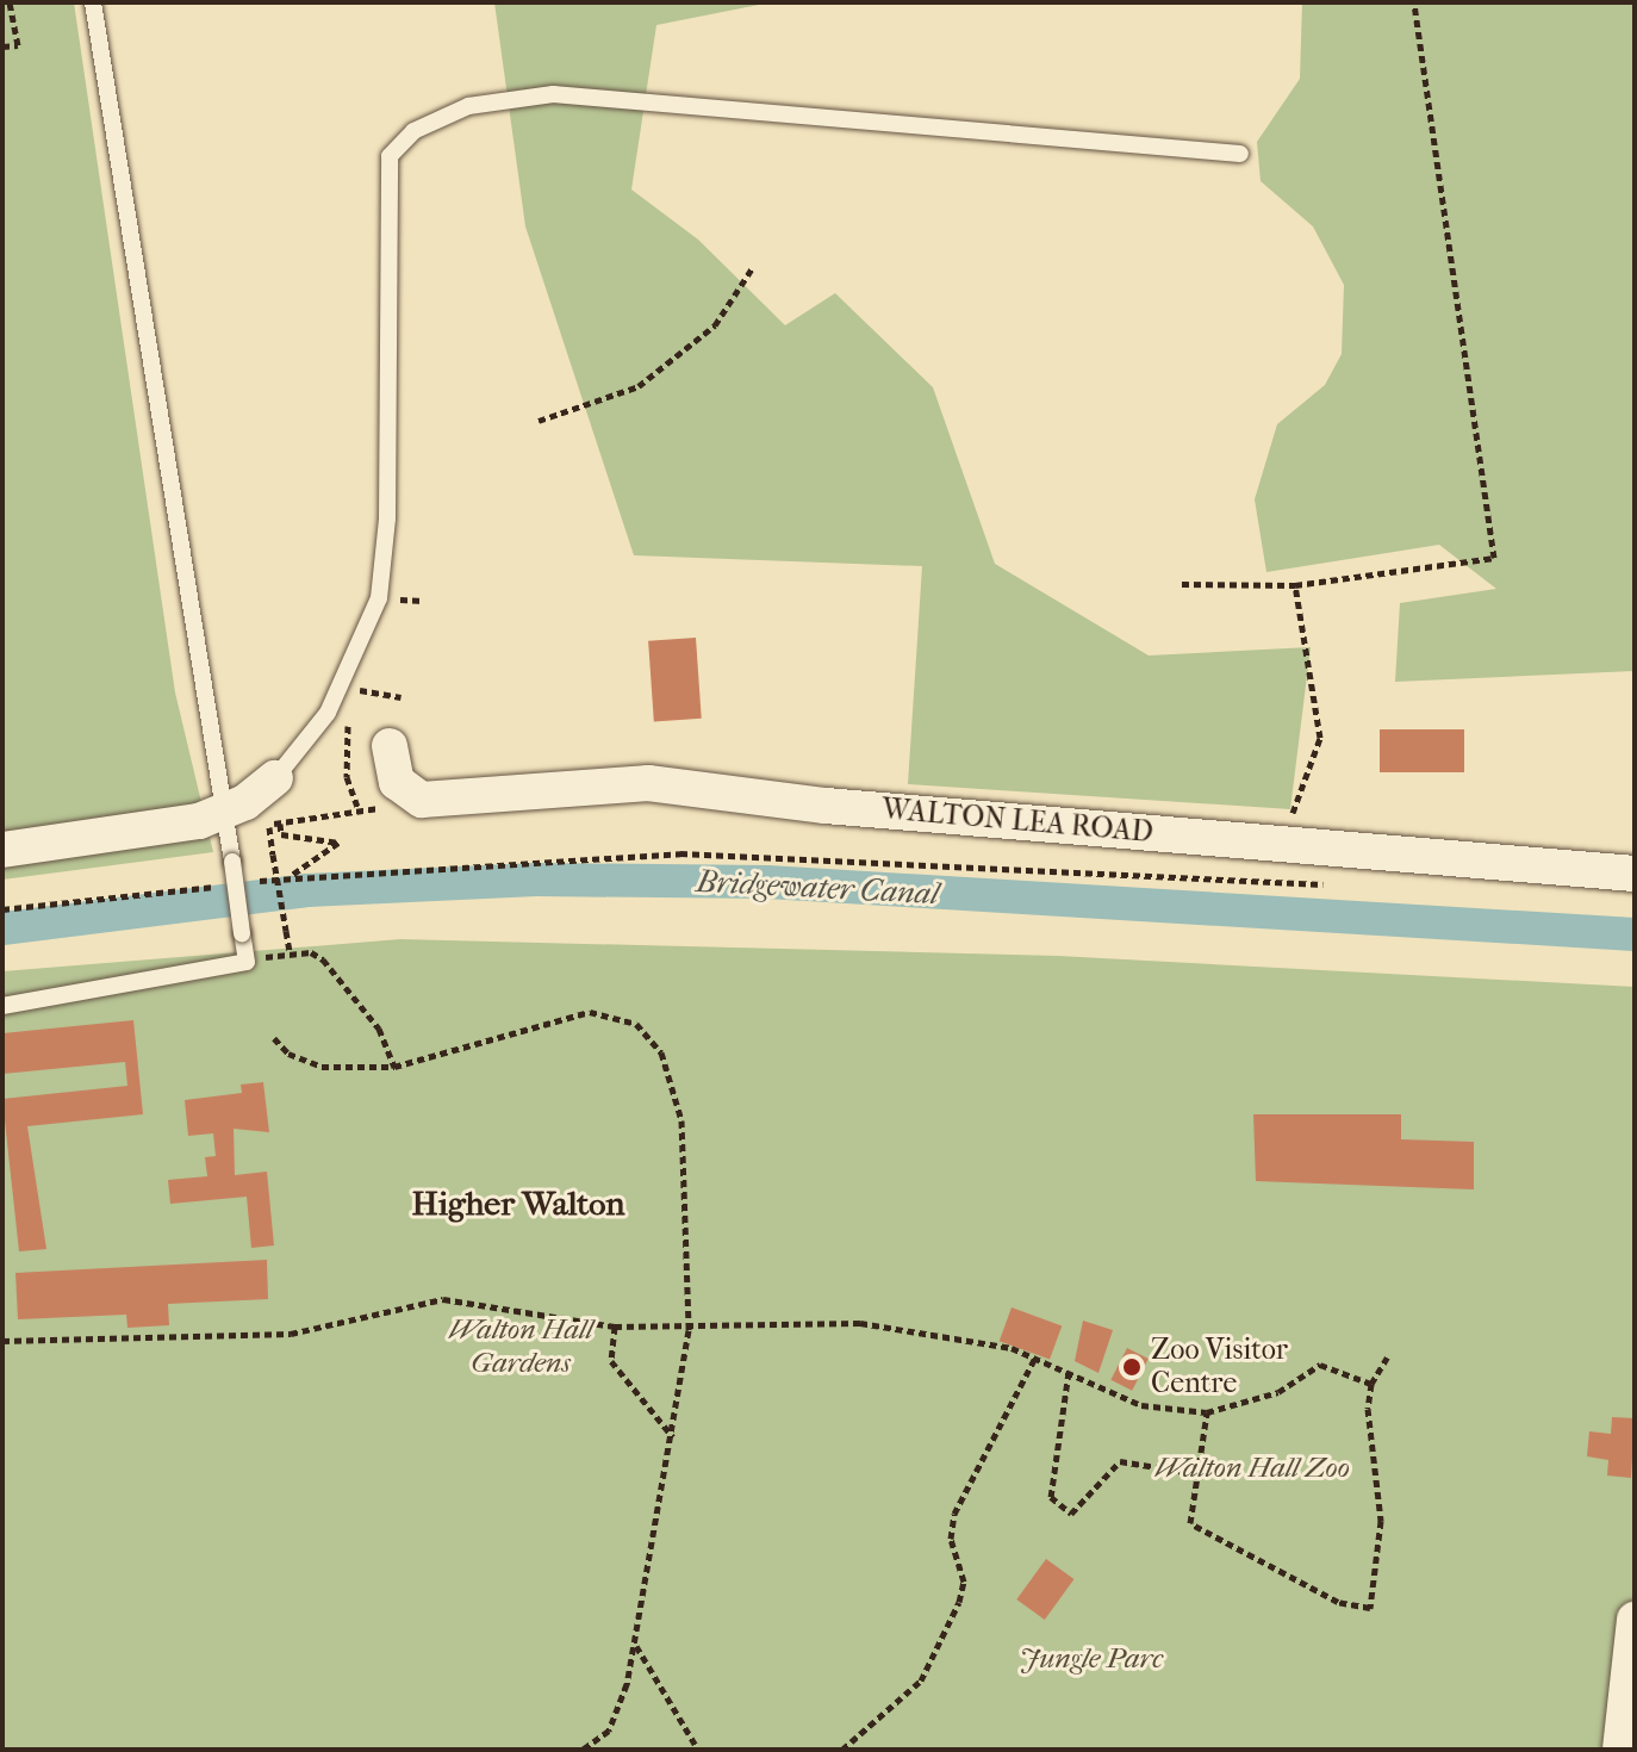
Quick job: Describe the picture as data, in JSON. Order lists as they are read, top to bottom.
{
  "streets": {
    "street": ["WALTON LEA ROAD"]
  },
  "districts": ["Higher Walton"],
  "water": ["Bridgewater Canal"],
  "parks": ["Walton Hall Gardens", "Walton Hall Zoo", "Jungle Parc"],
  "places": ["Zoo Visitor Centre"]
}
